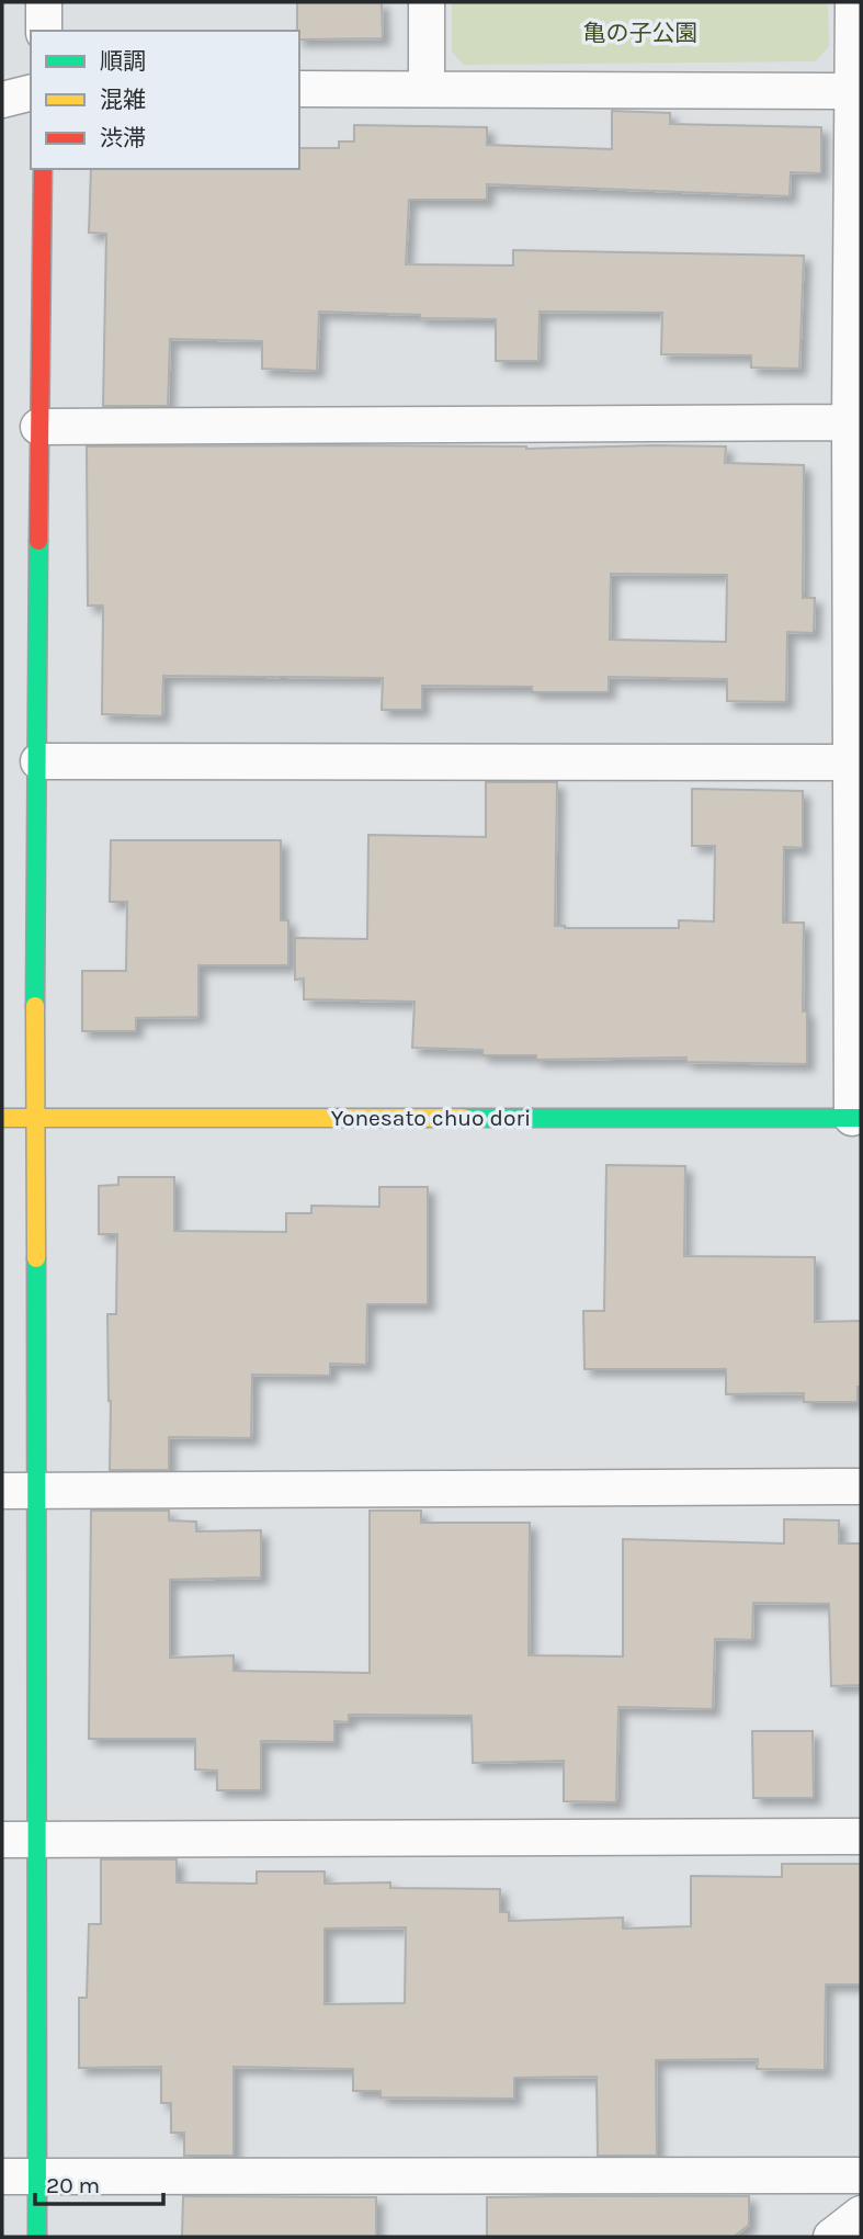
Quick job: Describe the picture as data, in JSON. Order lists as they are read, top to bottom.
{
  "streets": {
    "street": ["Yonesato chuo dori"]
  },
  "parks": ["亀の子公園"],
  "legend": ["順調", "混雑", "渋滞"],
  "scale_bar": "20 m"
}
